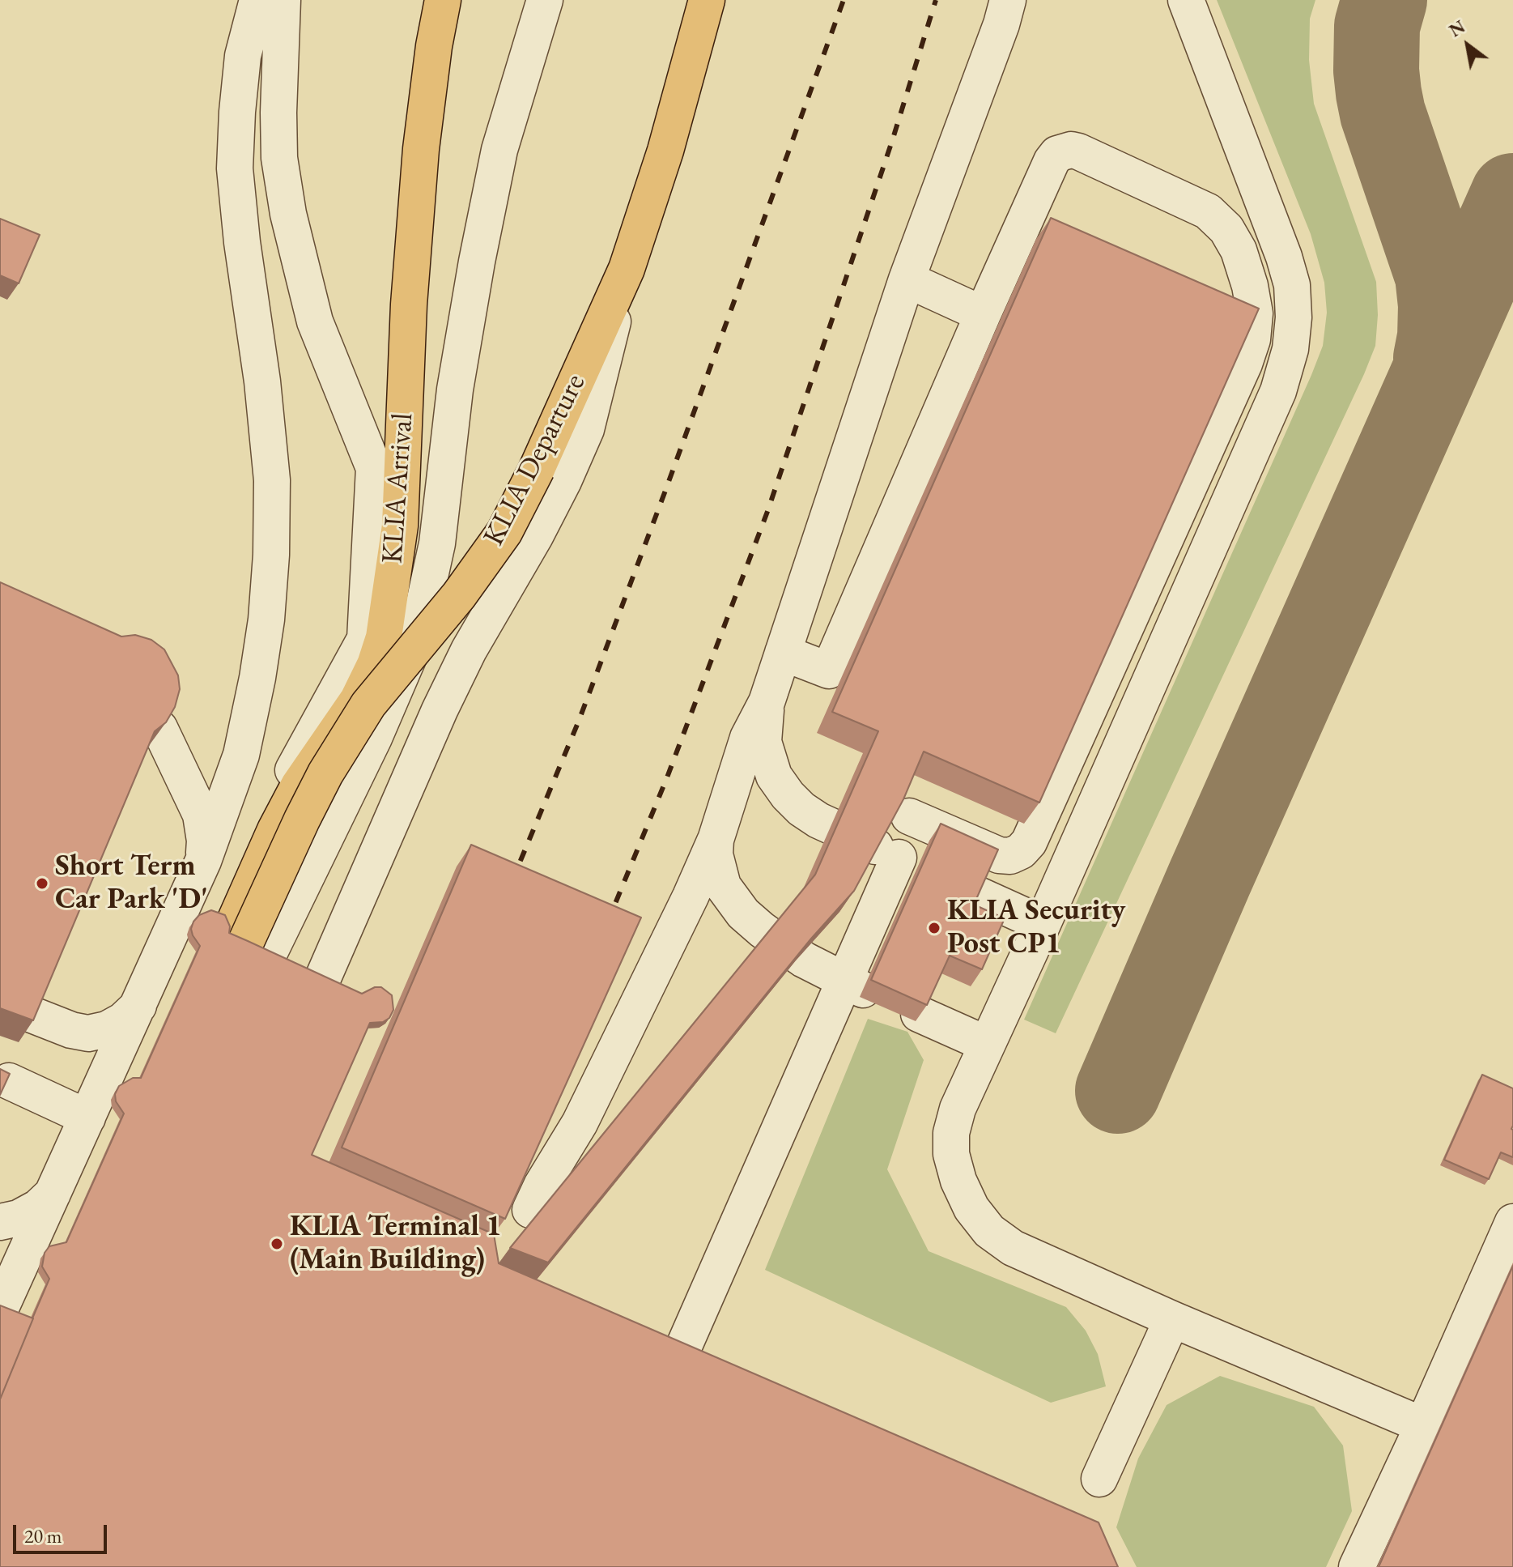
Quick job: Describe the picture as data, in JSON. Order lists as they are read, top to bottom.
{
  "streets": {
    "main road": ["KLIA Departure", "KLIA Arrival"]
  },
  "crossings": [
    ["KLIA Departure", "KLIA Arrival"]
  ],
  "places": ["Short Term Car Park 'D'", "KLIA Security Post CP1", "KLIA Terminal 1 (Main Building)"],
  "scale_bar": "20 m",
  "north": "top left"
}
